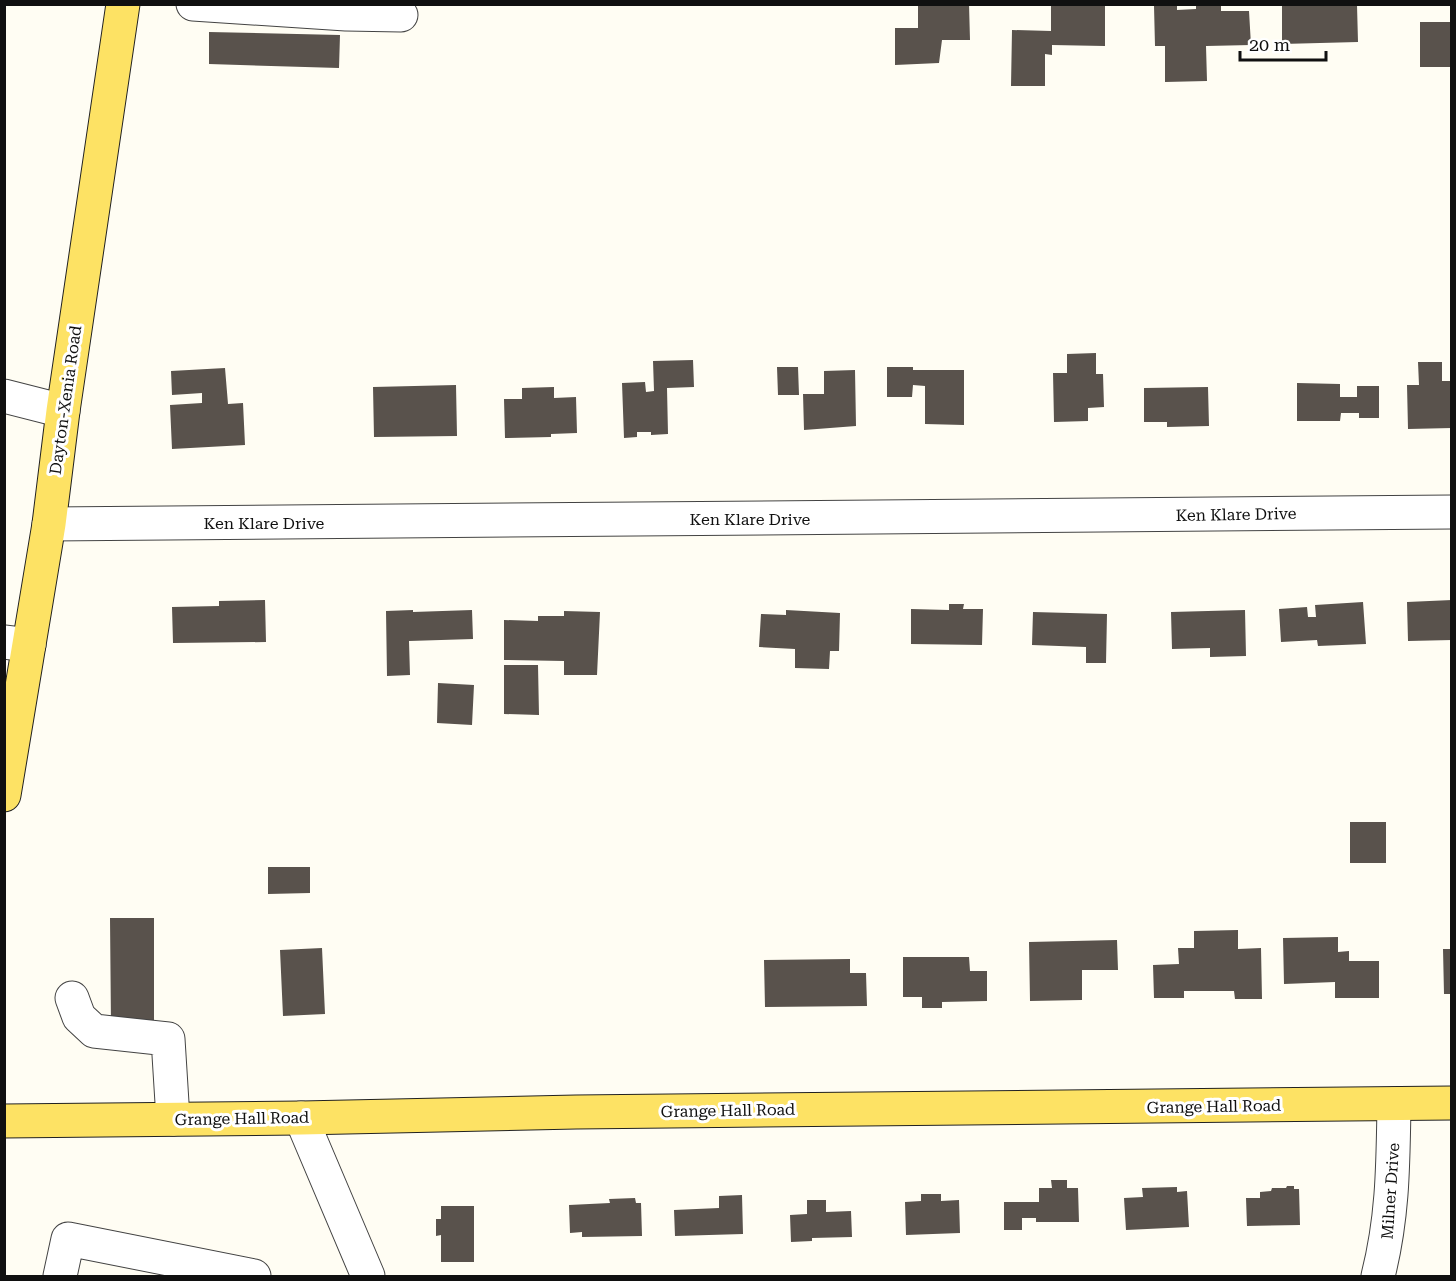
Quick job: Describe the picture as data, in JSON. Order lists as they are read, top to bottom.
{
  "streets": {
    "main road": ["Dayton-Xenia Road", "Grange Hall Road"],
    "street": ["Ken Klare Drive", "Milner Drive"]
  },
  "crossings": [
    ["Dayton-Xenia Road", "Ken Klare Drive"],
    ["Grange Hall Road", "Milner Drive"]
  ],
  "scale_bar": "20 m"
}
